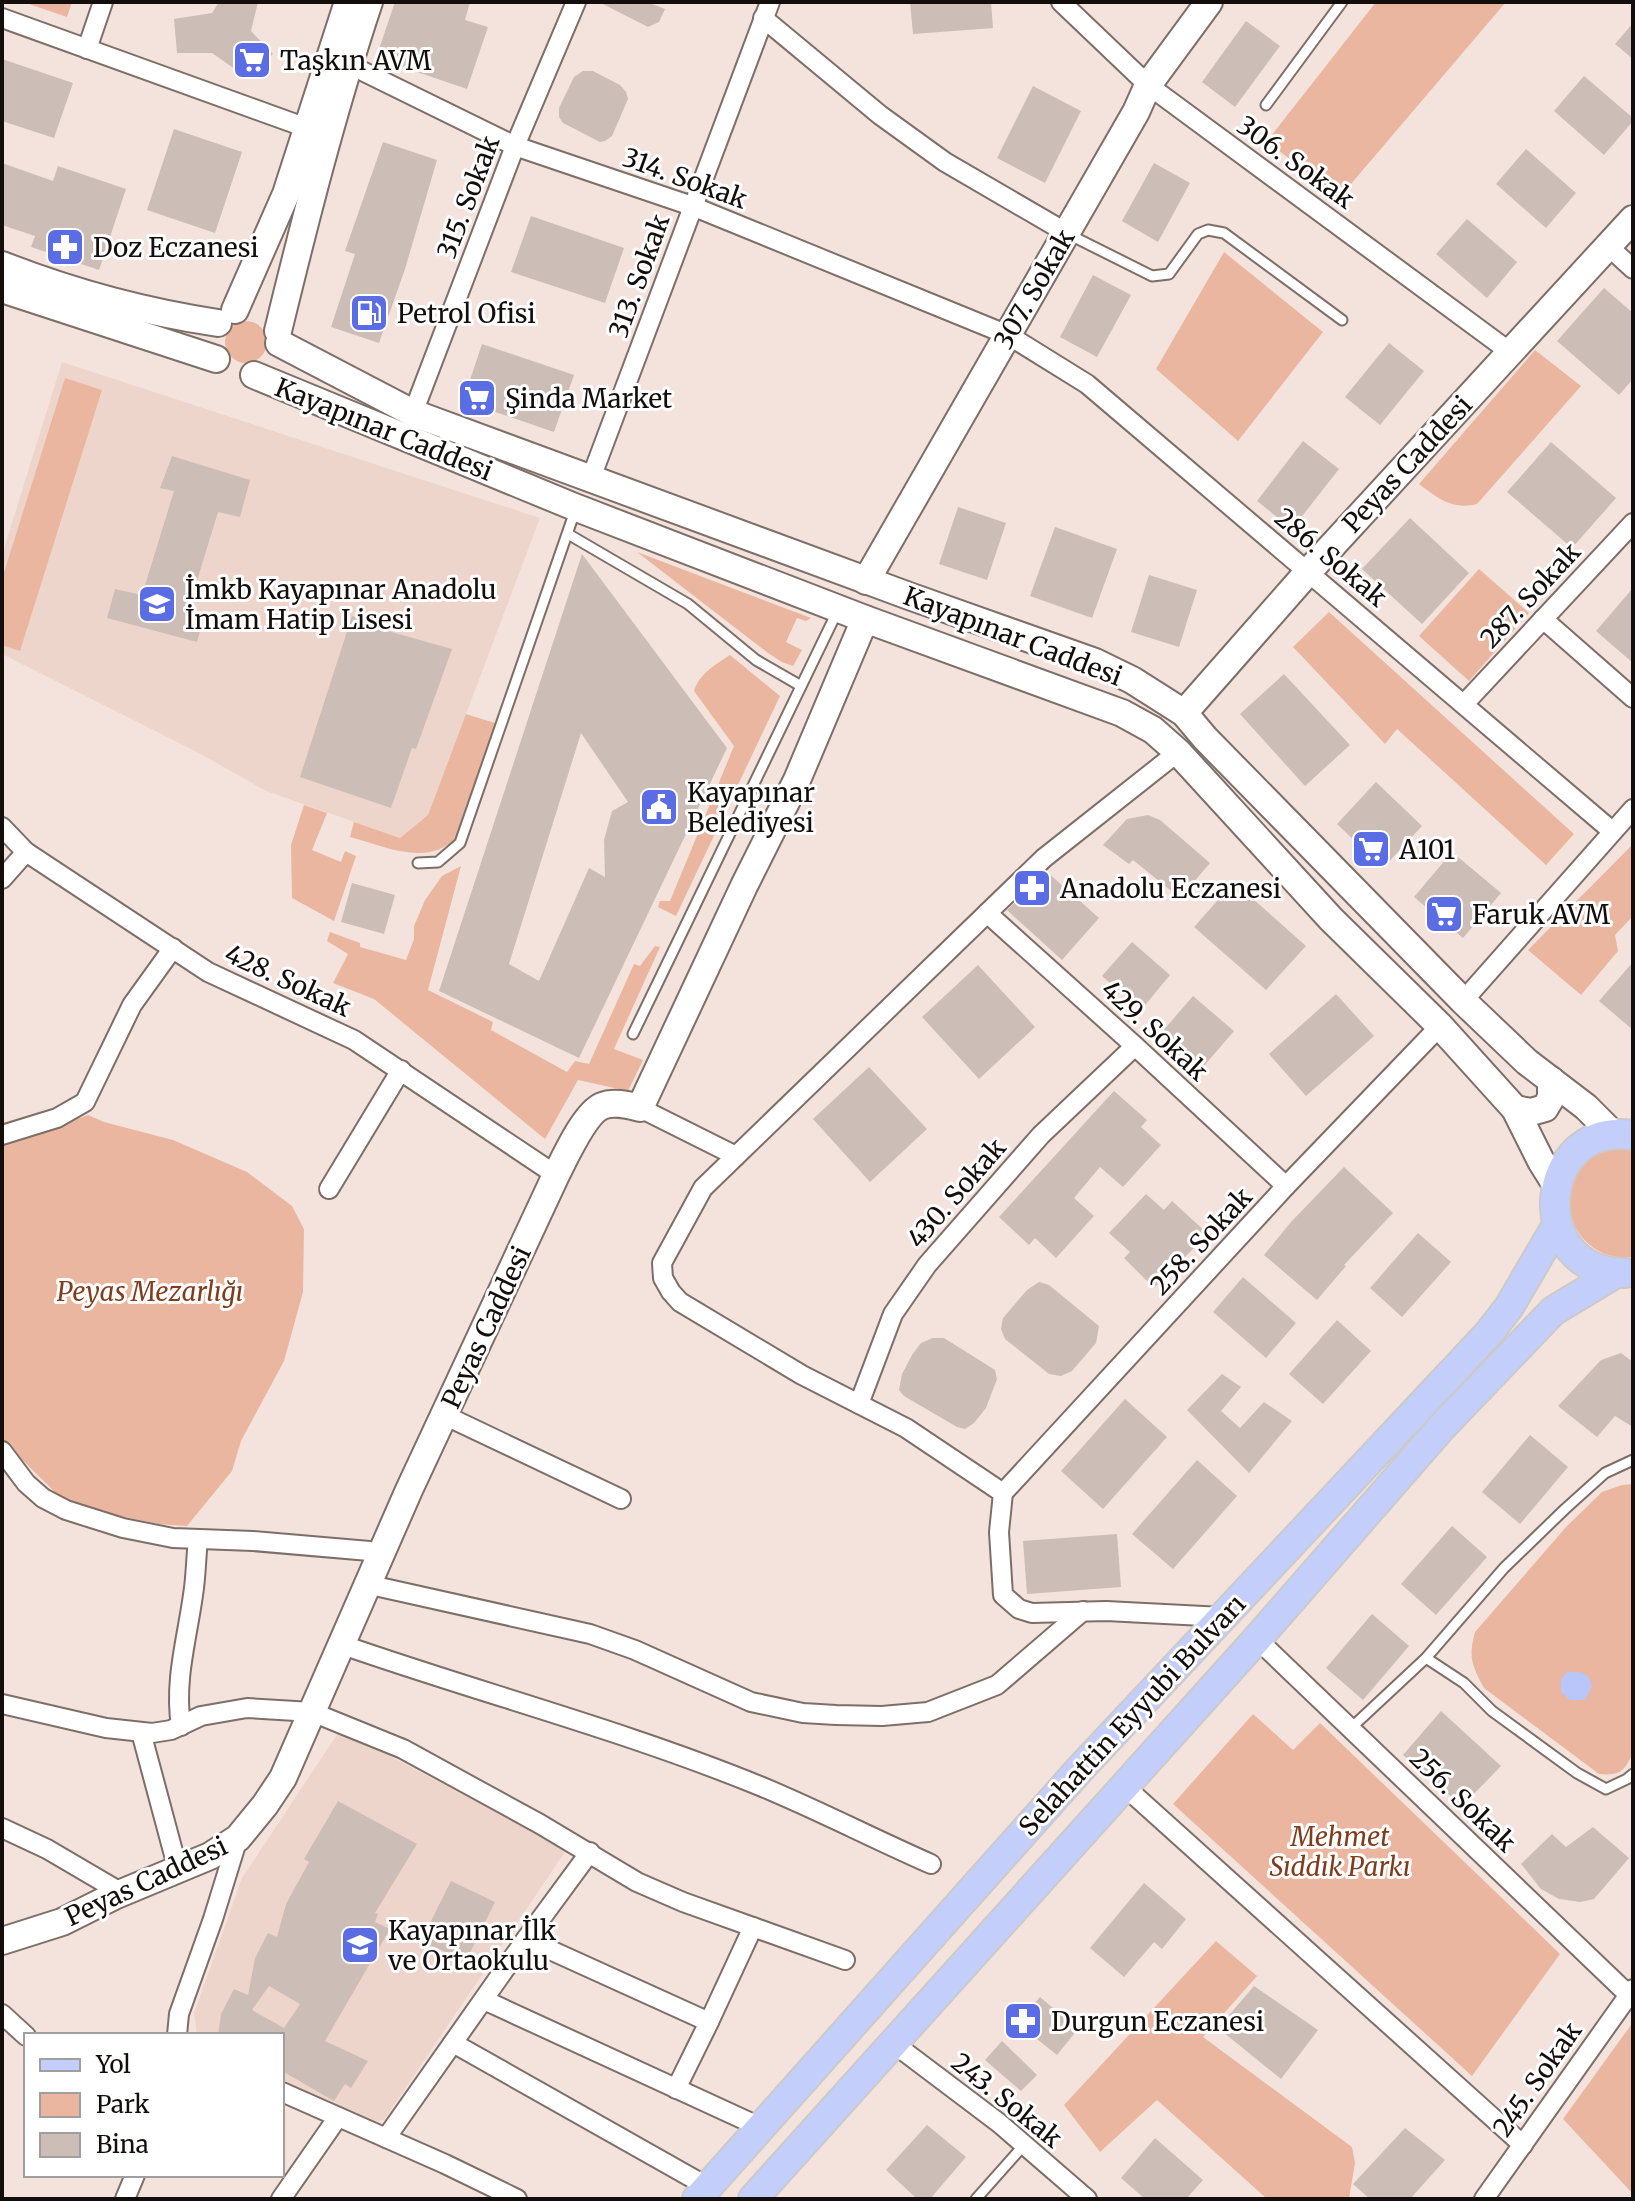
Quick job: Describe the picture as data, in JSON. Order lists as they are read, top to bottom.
{
  "streets": {
    "main road": [
      "307. Sokak",
      "Kayapınar Caddesi",
      "Peyas Caddesi",
      "Selahattin Eyyubi Bulvarı"
    ],
    "street": [
      "306. Sokak",
      "314. Sokak",
      "315. Sokak",
      "313. Sokak",
      "286. Sokak",
      "287. Sokak",
      "428. Sokak",
      "429. Sokak",
      "430. Sokak",
      "258. Sokak",
      "256. Sokak",
      "245. Sokak",
      "243. Sokak"
    ]
  },
  "crossings": [
    ["306. Sokak", "307. Sokak"],
    ["306. Sokak", "Peyas Caddesi"],
    ["314. Sokak", "315. Sokak"],
    ["314. Sokak", "313. Sokak"],
    ["314. Sokak", "307. Sokak"],
    ["314. Sokak", "286. Sokak"],
    ["315. Sokak", "Kayapınar Caddesi"],
    ["313. Sokak", "Kayapınar Caddesi"],
    ["307. Sokak", "Kayapınar Caddesi"],
    ["307. Sokak", "286. Sokak"],
    ["Kayapınar Caddesi", "Peyas Caddesi"],
    ["Kayapınar Caddesi", "258. Sokak"],
    ["Peyas Caddesi", "286. Sokak"],
    ["Peyas Caddesi", "428. Sokak"],
    ["286. Sokak", "287. Sokak"],
    ["429. Sokak", "430. Sokak"],
    ["429. Sokak", "258. Sokak"],
    ["Selahattin Eyyubi Bulvarı", "256. Sokak"],
    ["Selahattin Eyyubi Bulvarı", "243. Sokak"],
    ["256. Sokak", "245. Sokak"]
  ],
  "parks": ["Peyas Mezarlığı", "Mehmet Sıddık Parkı"],
  "places": {
    "supermarket": [
      "Taşkın AVM",
      "Şinda Market",
      "A101",
      "Faruk AVM"
    ],
    "pharmacy": ["Doz Eczanesi", "Anadolu Eczanesi", "Durgun Eczanesi"],
    "fuel station": ["Petrol Ofisi"],
    "school or university": ["İmkb Kayapınar Anadolu İmam Hatip Lisesi", "Kayapınar İlk ve Ortaokulu"],
    "public building": ["Kayapınar Belediyesi"]
  },
  "legend": ["Yol", "Park", "Bina"]
}
